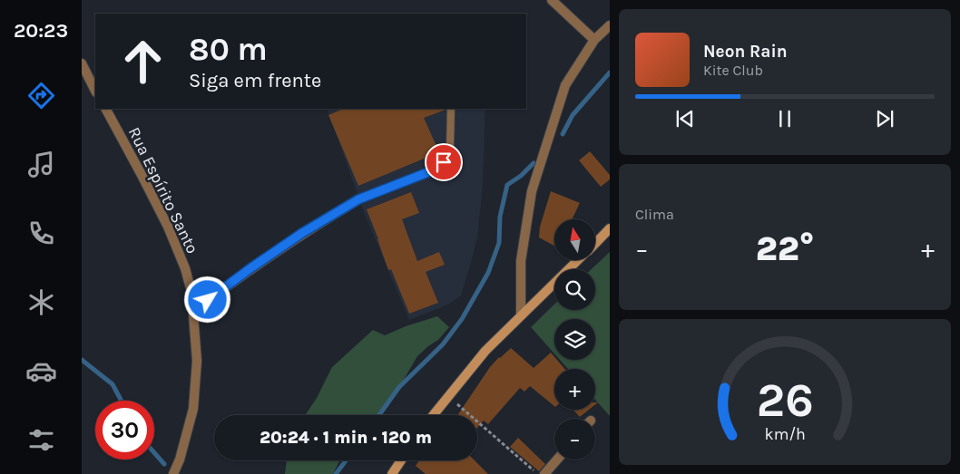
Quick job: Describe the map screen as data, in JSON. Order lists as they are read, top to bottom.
{
  "streets": {
    "street": ["Rua Espírito Santo"]
  },
  "north": "top",
  "page": {
    "tabs": "20:23",
    "turn": ["80 m", "Siga em frente"],
    "song": ["Neon Rain", "Kite Club"],
    "tile": "Clima",
    "map_buttons": ["+", "−"],
    "heat": ["−", "22°", "+"],
    "limit": "30",
    "trip": "20:24 · 1 min · 120 m",
    "gauge": ["26", "km/h"]
  }
}
